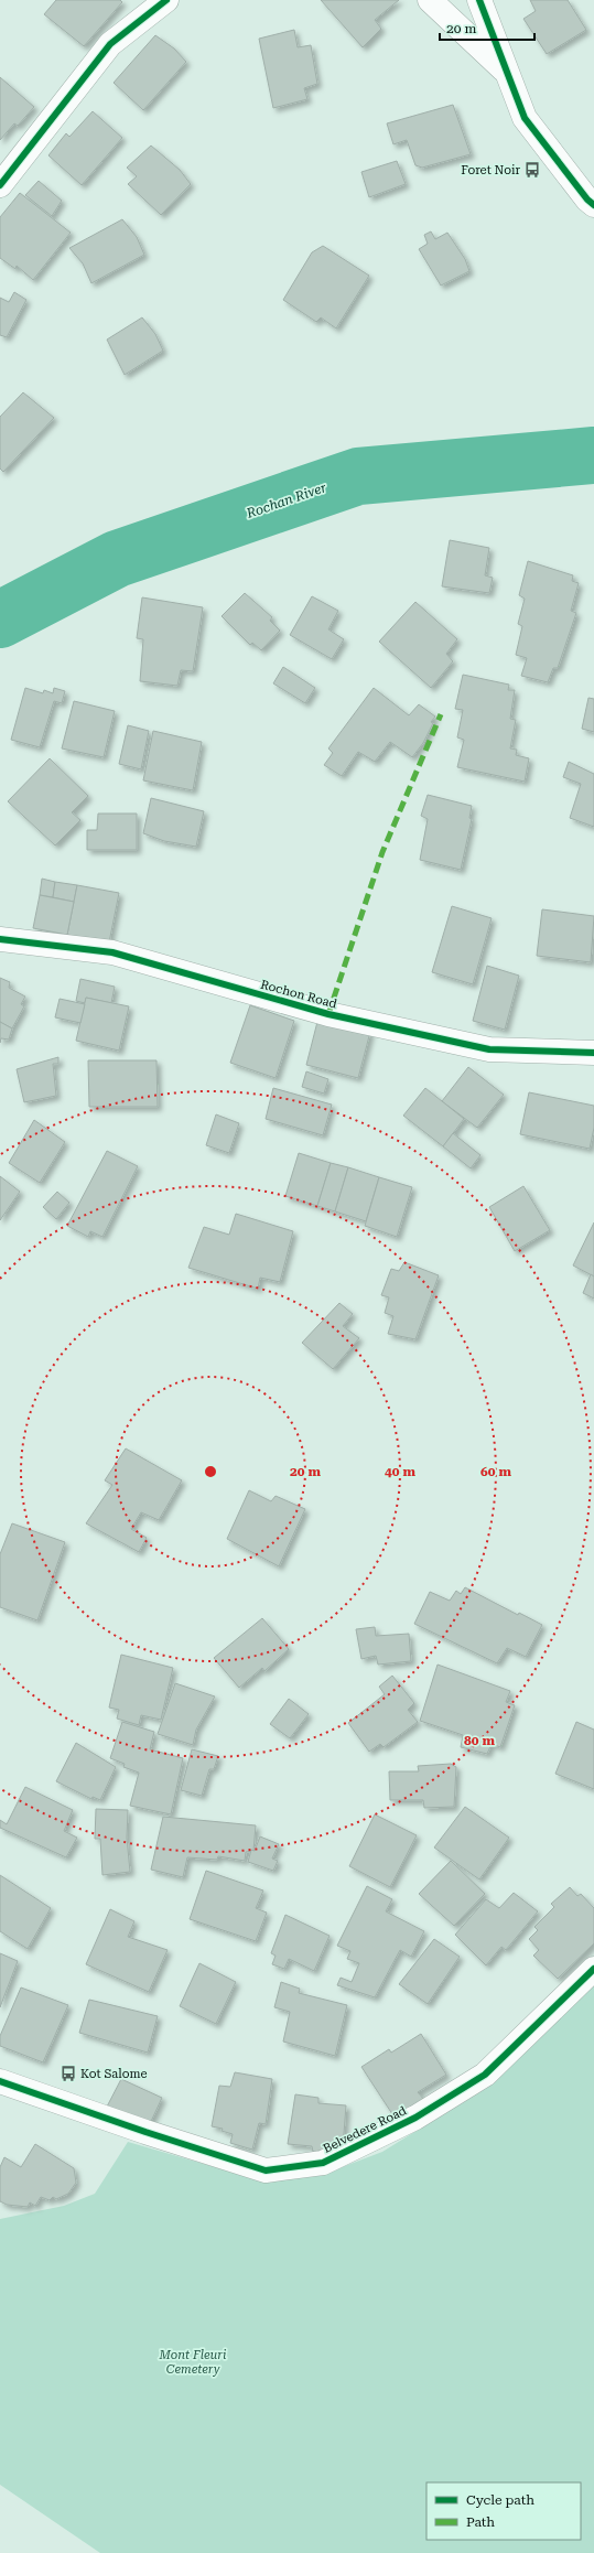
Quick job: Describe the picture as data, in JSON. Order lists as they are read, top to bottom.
{
  "streets": {
    "street": ["Rochon Road", "Belvedere Road"]
  },
  "water": ["Rochan River"],
  "parks": ["Mont Fleuri Cemetery"],
  "places": {
    "bus stop": ["Foret Noir", "Kot Salome"]
  },
  "legend": ["Cycle path", "Path"],
  "scale_bar": "20 m",
  "rings": [
    "20 m",
    "40 m",
    "60 m",
    "80 m"
  ]
}
